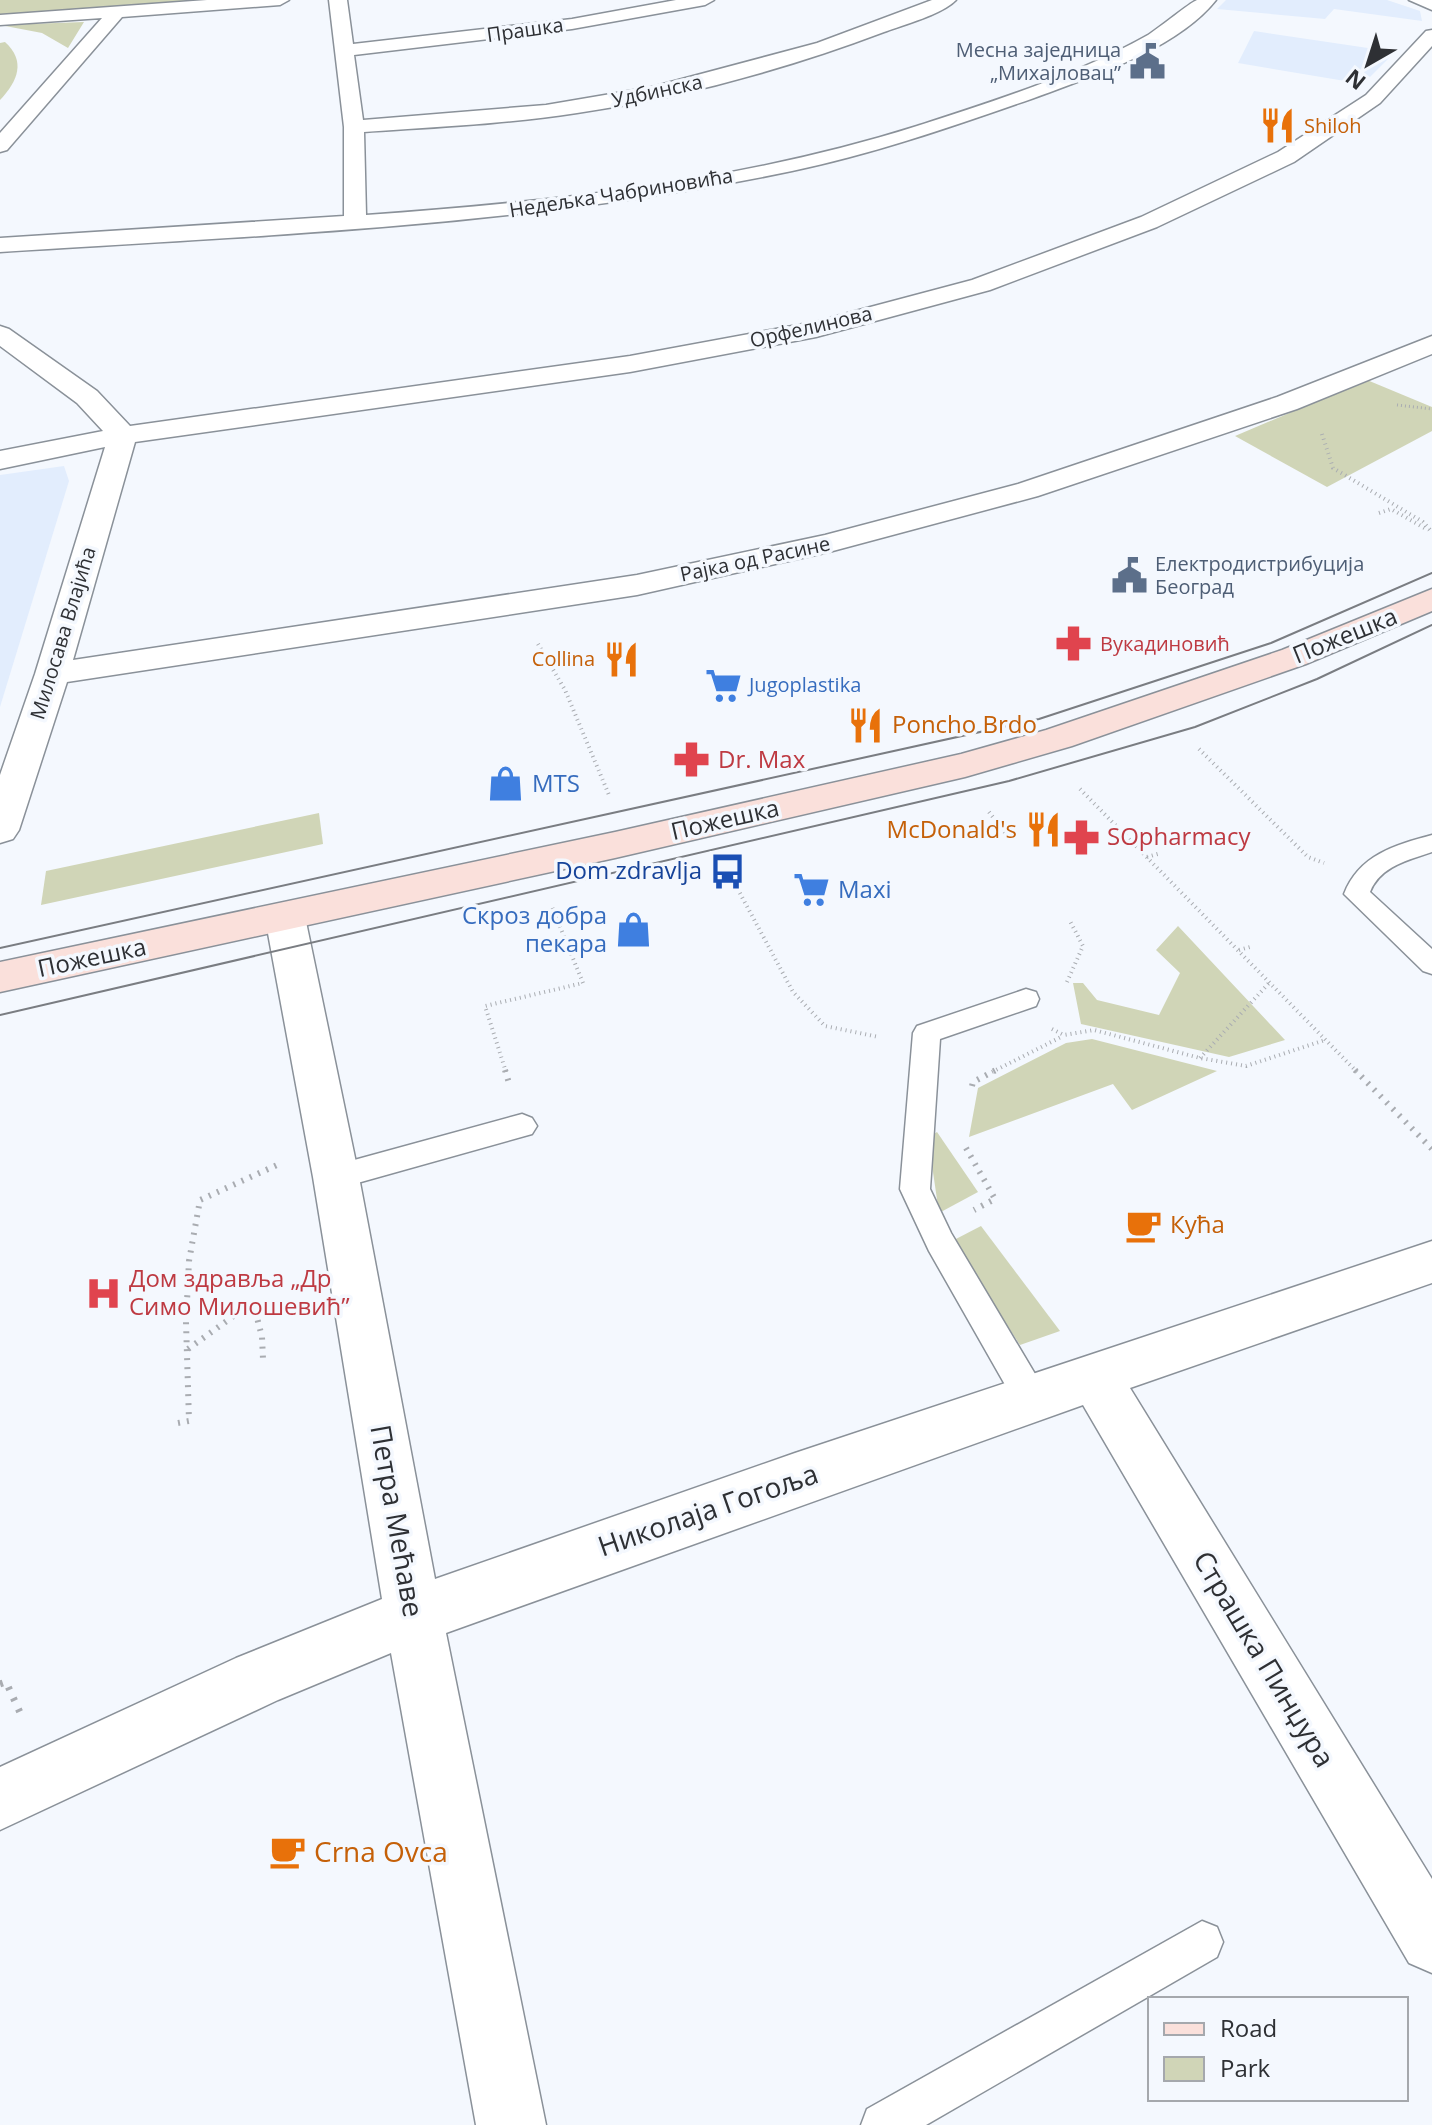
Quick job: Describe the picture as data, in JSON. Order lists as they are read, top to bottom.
{
  "streets": {
    "main road": ["Пожешка"],
    "street": [
      "Прашка",
      "Удбинска",
      "Недељка Чабриновића",
      "Орфелинова",
      "Рајка од Расине",
      "Милосава Влајића",
      "Николаја Гогоља",
      "Петра Мећаве",
      "Страшка Пинџура"
    ]
  },
  "crossings": [
    ["Орфелинова", "Милосава Влајића"],
    ["Рајка од Расине", "Милосава Влајића"],
    ["Пожешка", "Петра Мећаве"],
    ["Николаја Гогоља", "Петра Мећаве"],
    ["Николаја Гогоља", "Страшка Пинџура"]
  ],
  "places": {
    "public building": ["Месна заједница „Михајловац”", "Електродистрибуција Београд"],
    "restaurant": [
      "Shiloh",
      "Collina",
      "Poncho Brdo",
      "McDonald's"
    ],
    "pharmacy": ["Вукадиновић", "Dr. Max", "SOpharmacy"],
    "supermarket": ["Jugoplastika", "Maxi"],
    "shop": ["MTS", "Скроз добра пекара"],
    "bus stop": ["Dom zdravlja"],
    "cafe": ["Кућа", "Crna Ovca"],
    "hospital": ["Дом здравља „Др Симо Милошевић”"]
  },
  "legend": ["Road", "Park"],
  "north": "bottom left"
}
